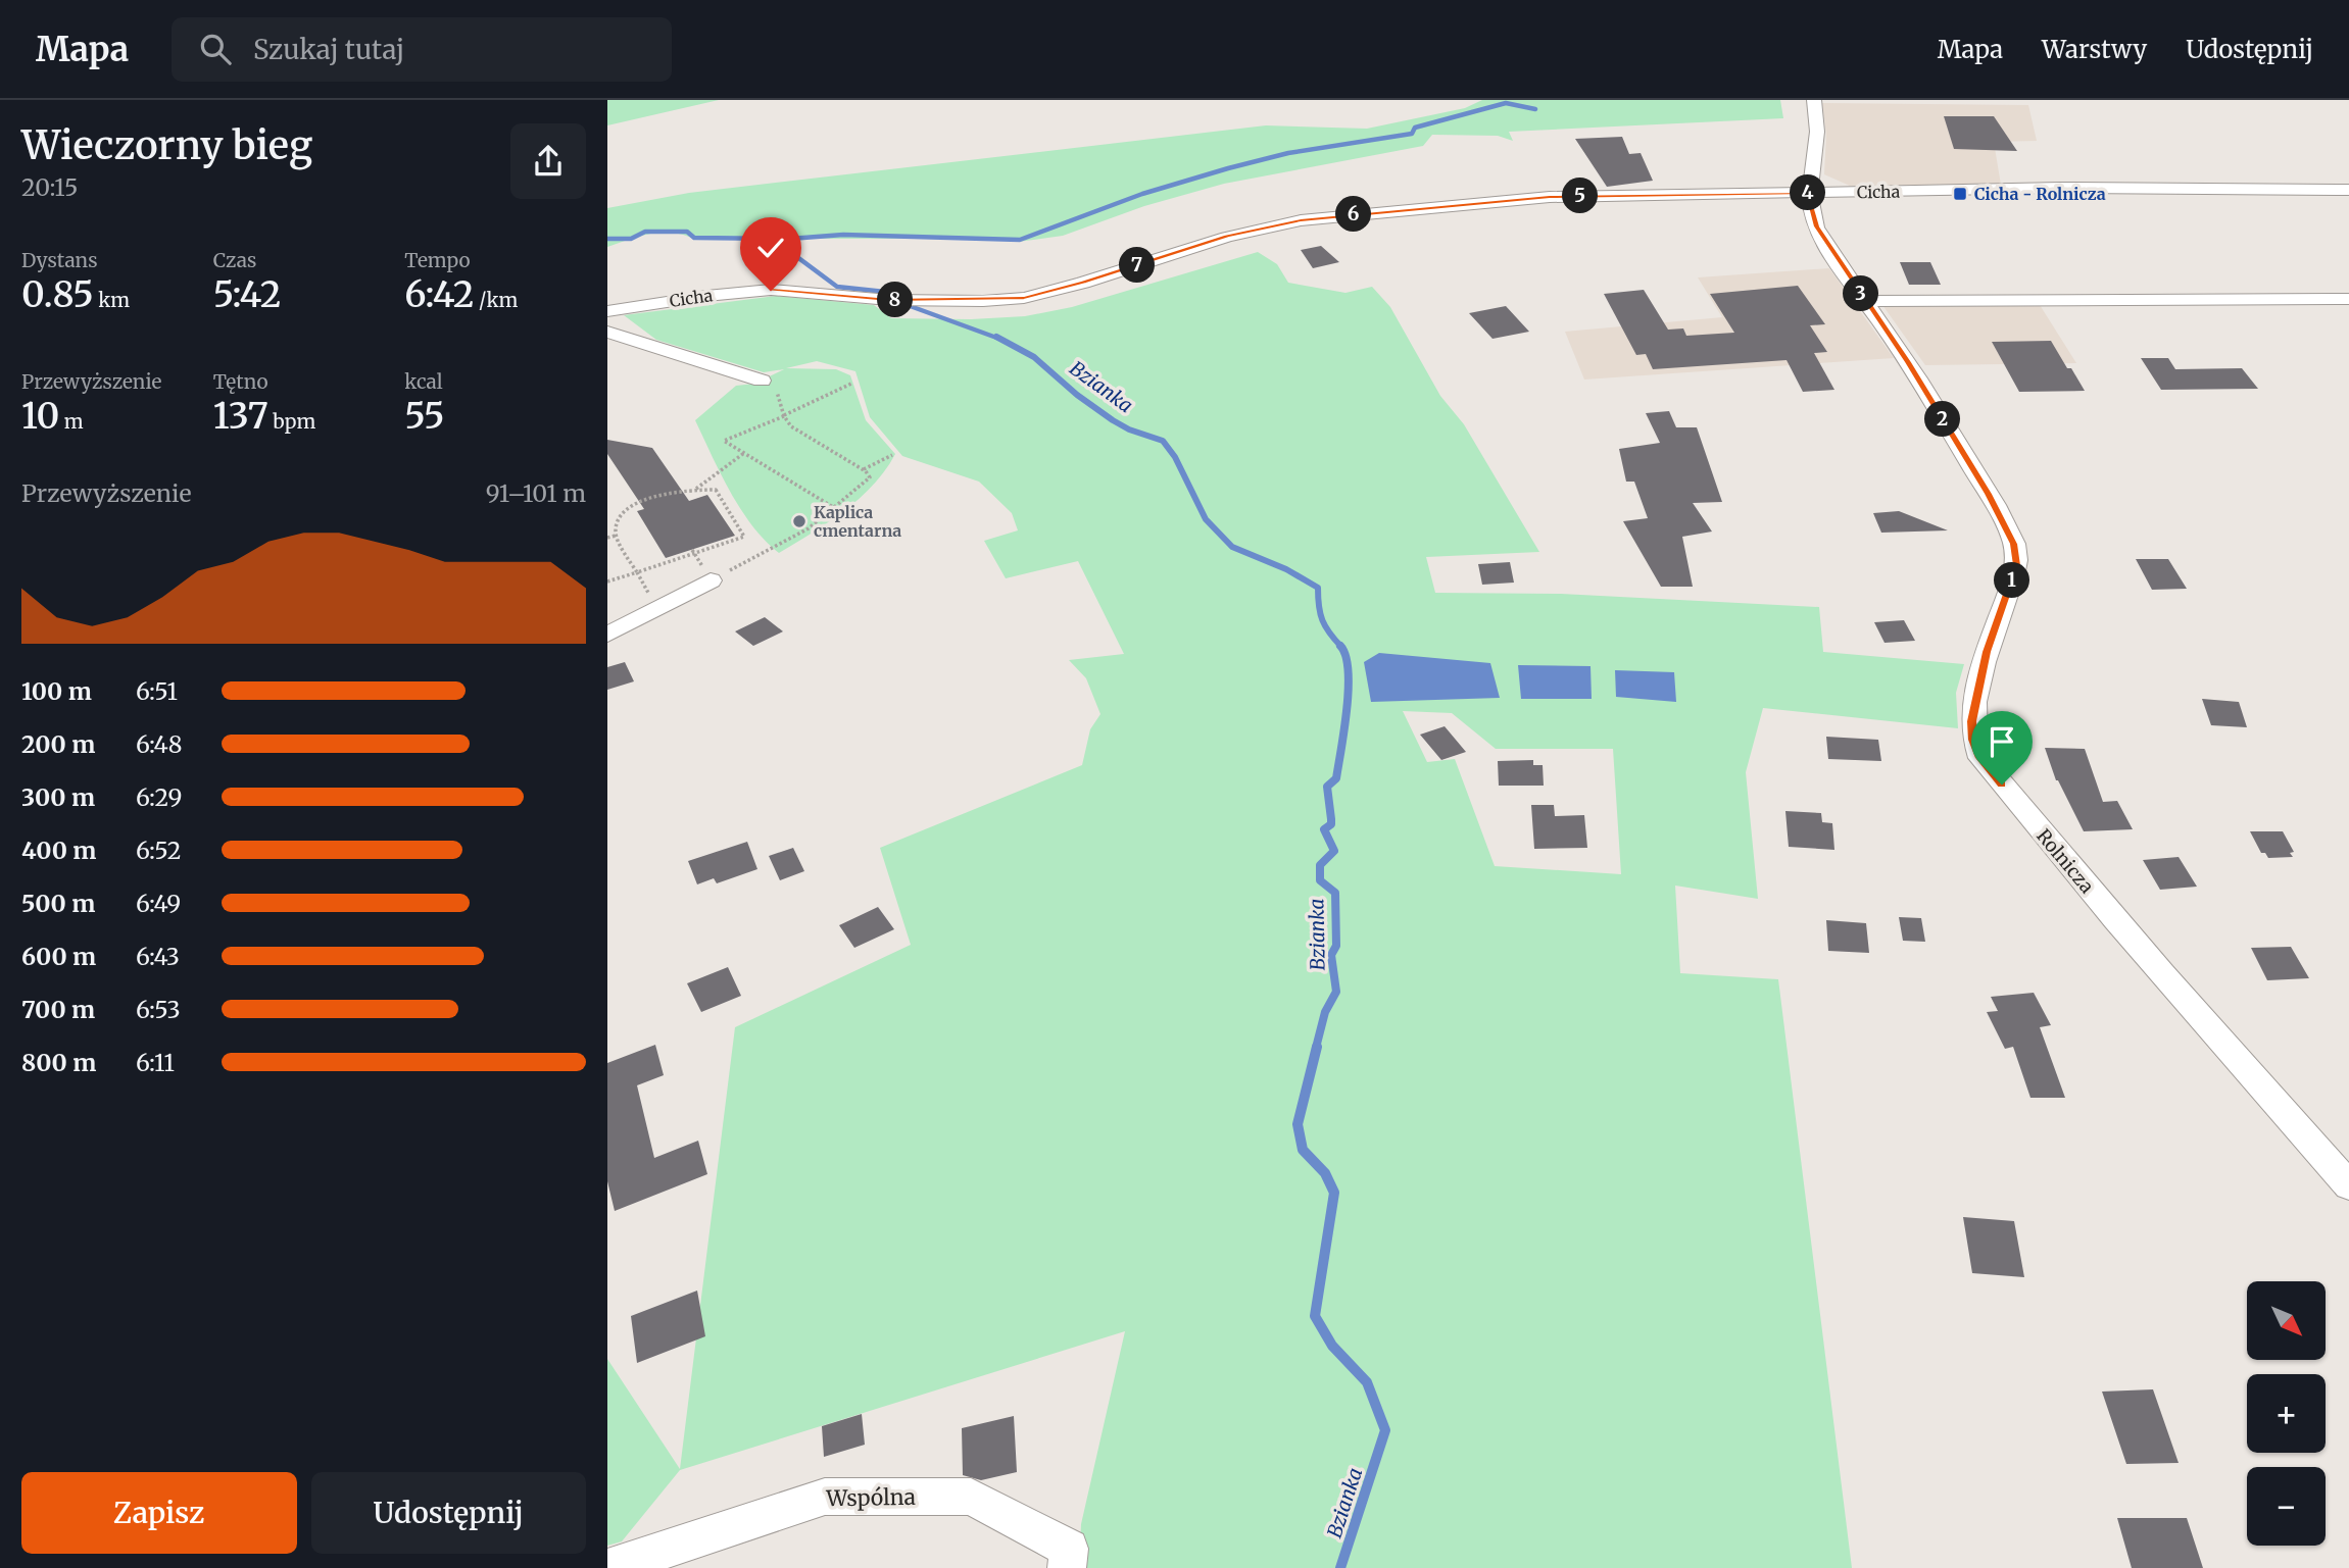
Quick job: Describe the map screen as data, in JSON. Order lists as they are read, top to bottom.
{
  "streets": {
    "street": ["Cicha", "Rolnicza", "Wspólna"]
  },
  "crossings": [
    ["Cicha", "Rolnicza"]
  ],
  "water": ["Bzianka"],
  "places": {
    "transit": ["Cicha - Rolnicza"],
    "other": ["Kaplica cmentarna"]
  },
  "north": "bottom right",
  "page": {
    "header": "Mapa",
    "search": "Szukaj tutaj",
    "nav": ["Mapa", "Warstwy", "Udostępnij"],
    "heading": ["Wieczorny bieg", "20:15"],
    "pins": [
      "4",
      "5",
      "6",
      "7",
      "3",
      "8",
      "2",
      "1"
    ],
    "stats": [
      ["Dystans", "0.85 km"],
      ["Czas", "5:42"],
      ["Tempo", "6:42 /km"],
      ["Przewyższenie", "10 m"],
      ["Tętno", "137 bpm"],
      ["kcal", "55"]
    ],
    "chart": ["Przewyższenie", "91–101 m"],
    "list": [
      {
        "name": "100 m",
        "note": "6:51"
      },
      {
        "name": "200 m",
        "note": "6:48"
      },
      {
        "name": "300 m",
        "note": "6:29"
      },
      {
        "name": "400 m",
        "note": "6:52"
      },
      {
        "name": "500 m",
        "note": "6:49"
      },
      {
        "name": "600 m",
        "note": "6:43"
      },
      {
        "name": "700 m",
        "note": "6:53"
      },
      {
        "name": "800 m",
        "note": "6:11"
      }
    ],
    "map_buttons": ["+", "−"],
    "buttons": ["Zapisz", "Udostępnij"]
  }
}
